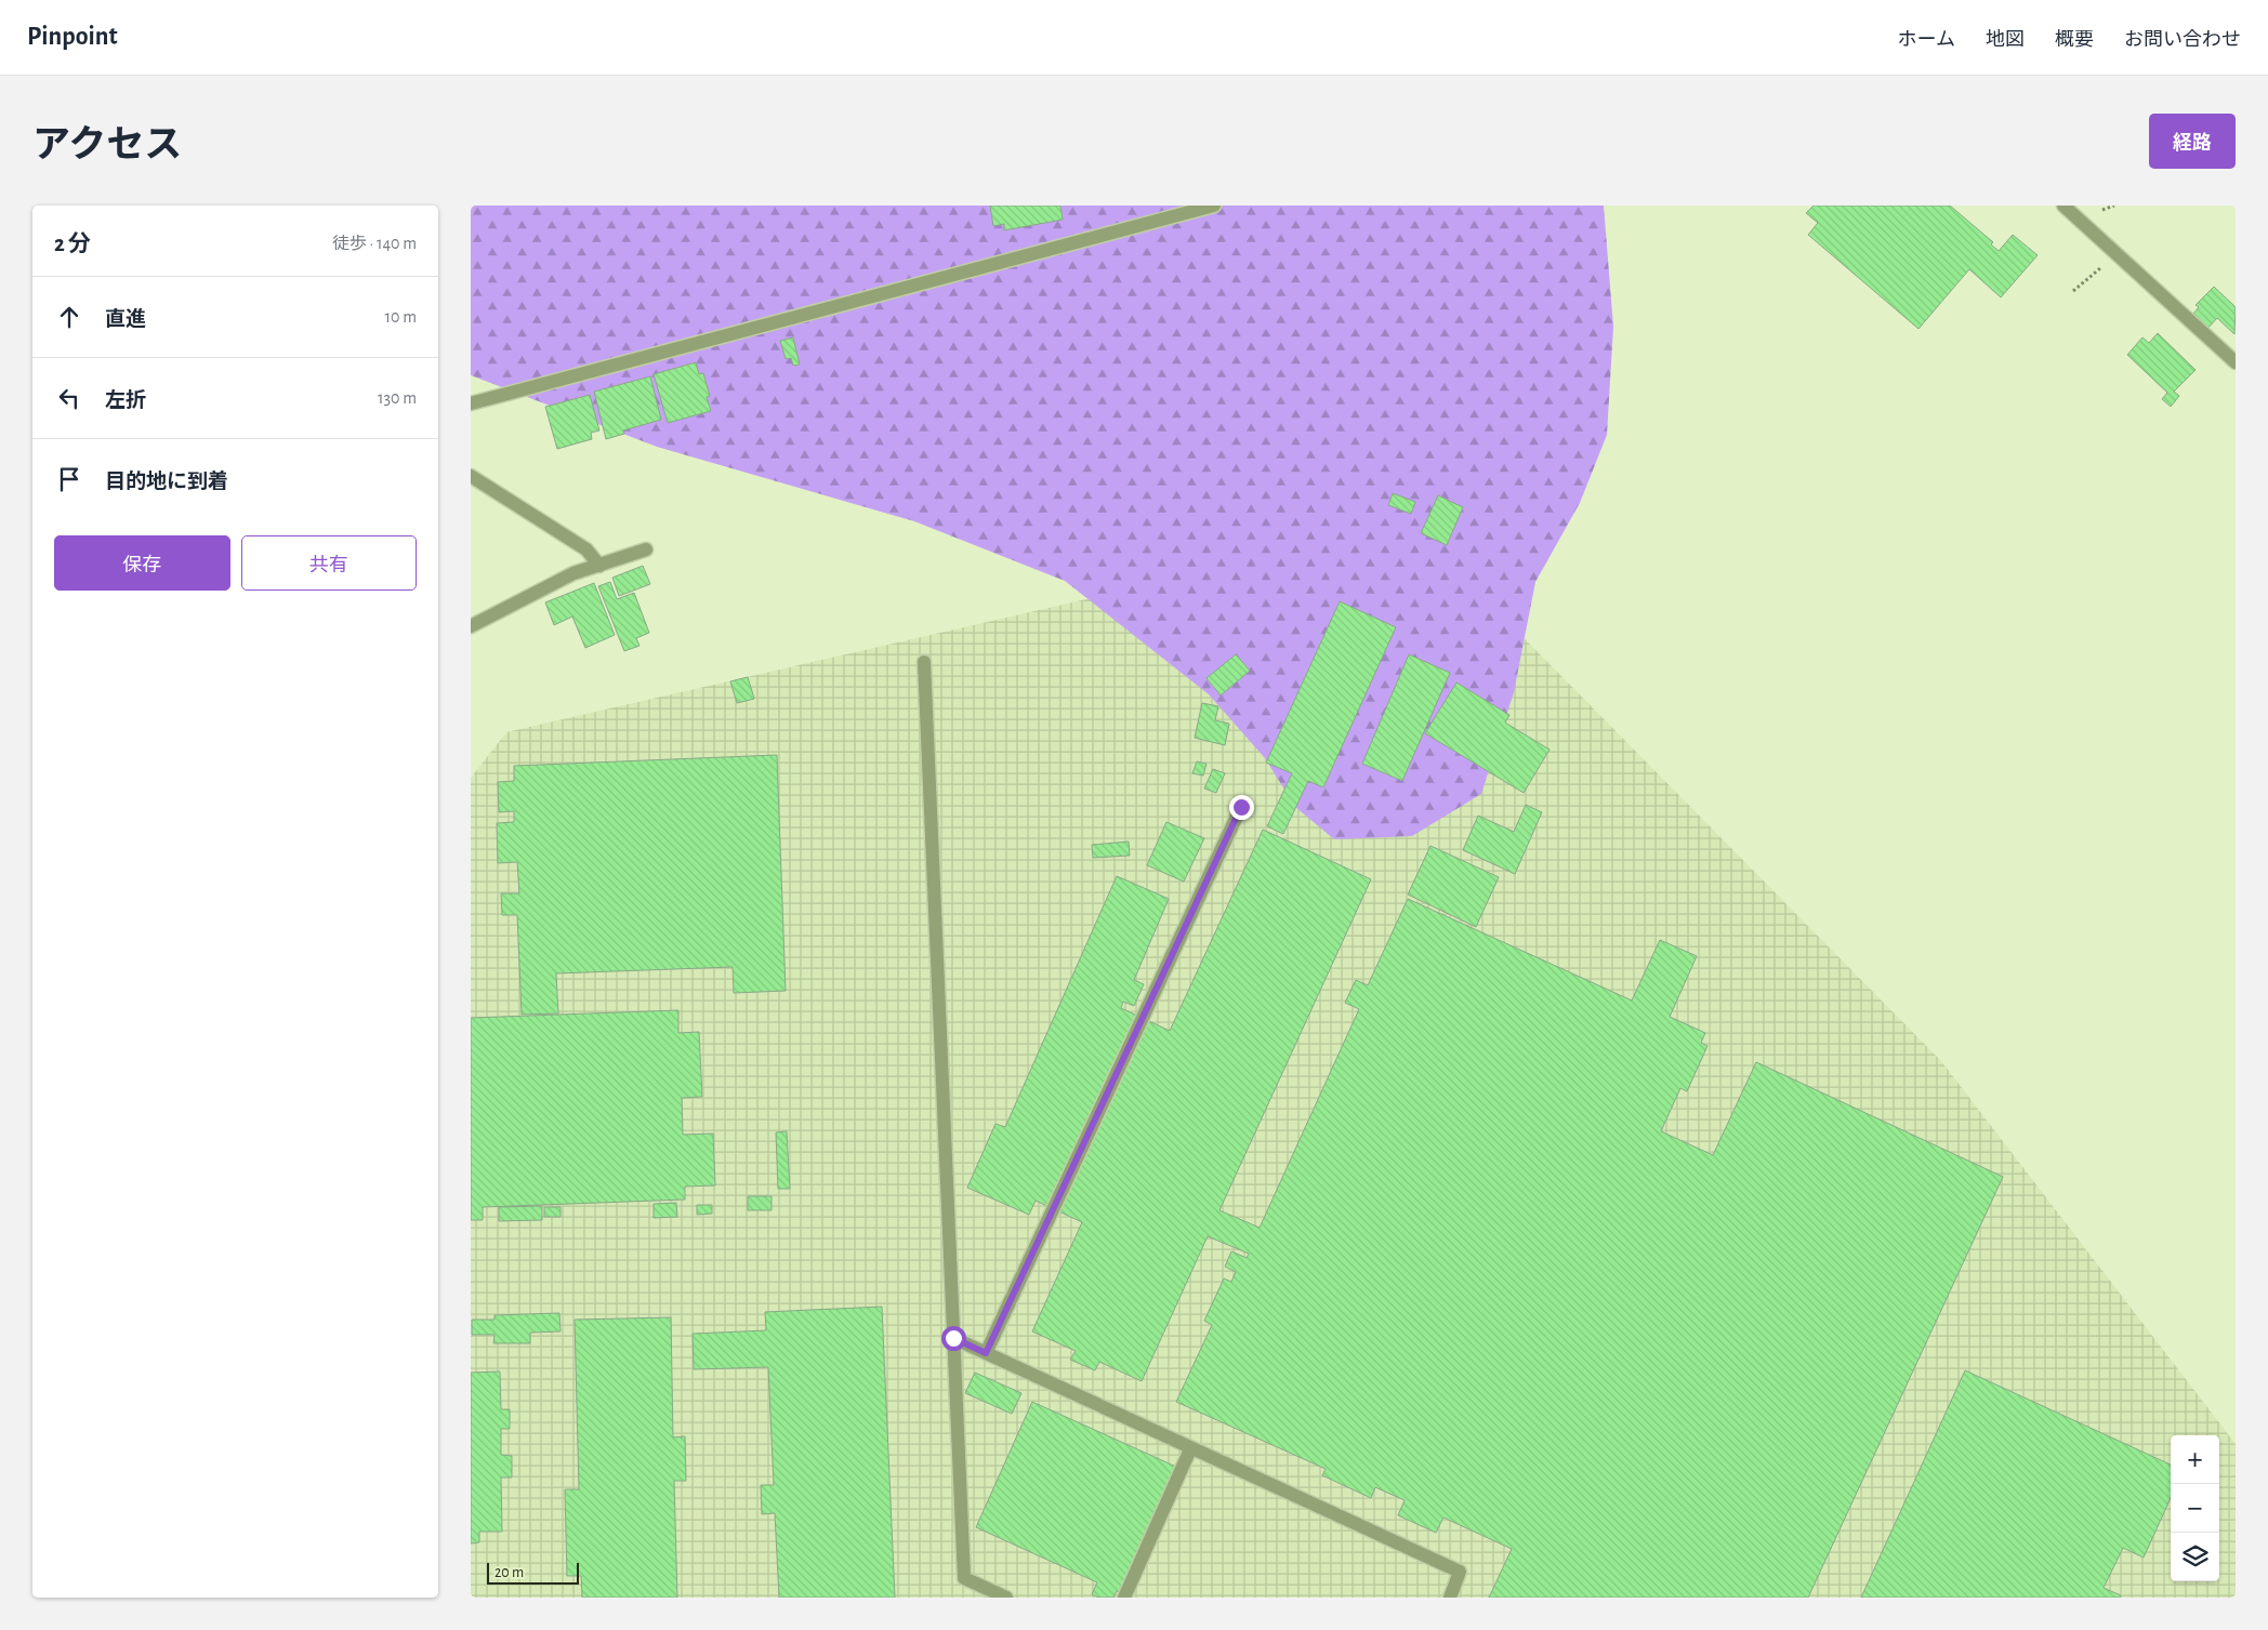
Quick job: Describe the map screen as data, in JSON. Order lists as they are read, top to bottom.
{
  "scale_bar": "20 m",
  "page": {
    "header": "Pinpoint",
    "nav": [
      "ホーム",
      "地図",
      "概要",
      "お問い合わせ"
    ],
    "title": "アクセス",
    "buttons": [
      "経路",
      ["保存", "共有"]
    ],
    "heading": ["2 分", "徒歩 · 140 m"],
    "list": [
      ["直進", "10 m"],
      ["左折", "130 m"],
      "目的地に到着"
    ],
    "map_buttons": ["+", "−"],
    "scale": "20 m"
  }
}
